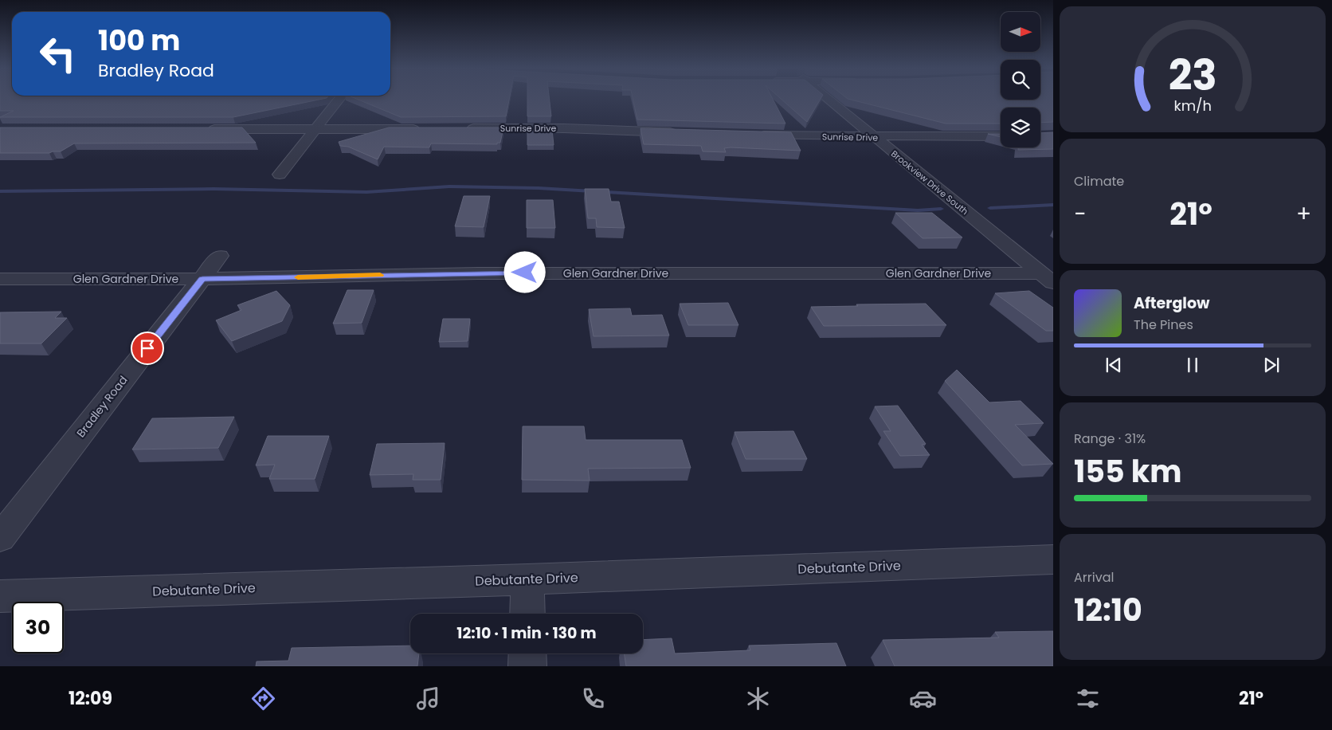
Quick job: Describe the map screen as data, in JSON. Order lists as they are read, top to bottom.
{
  "streets": {
    "street": [
      "Sunrise Drive",
      "Brookview Drive South",
      "Glen Gardner Drive",
      "Bradley Road",
      "Debutante Drive"
    ]
  },
  "crossings": [
    ["Sunrise Drive", "Brookview Drive South"],
    ["Brookview Drive South", "Glen Gardner Drive"],
    ["Glen Gardner Drive", "Bradley Road"]
  ],
  "north": "right",
  "page": {
    "turn": ["100 m", "Bradley Road"],
    "tile": [
      "Climate",
      ["Range · 31%", "155 km"],
      ["Arrival", "12:10"]
    ],
    "heat": ["−", "21°", "+"],
    "song": ["Afterglow", "The Pines"],
    "limit": "30",
    "trip": "12:10 · 1 min · 130 m",
    "tabs": ["12:09", "21°"],
    "gauge": ["23", "km/h"]
  }
}
